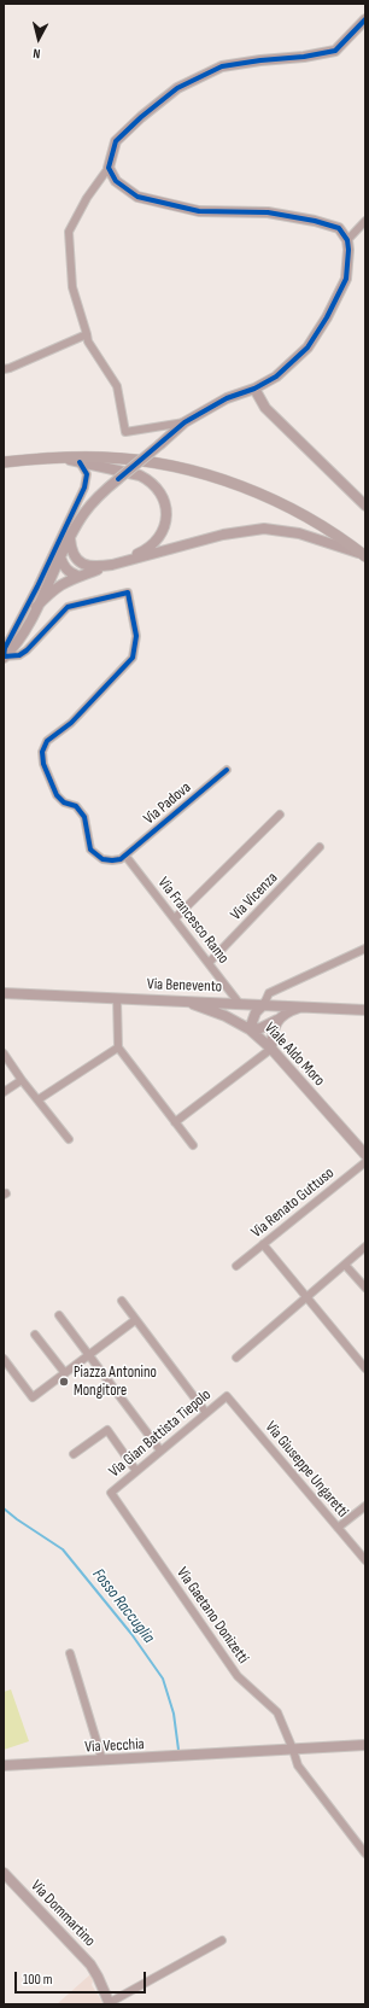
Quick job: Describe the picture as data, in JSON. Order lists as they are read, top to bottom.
{
  "streets": {
    "street": [
      "Via Padova",
      "Via Vicenza",
      "Via Francesco Ramo",
      "Via Benevento",
      "Viale Aldo Moro",
      "Via Renato Guttuso",
      "Via Gian Battista Tiepolo",
      "Via Giuseppe Ungaretti",
      "Via Gaetano Donizetti",
      "Via Vecchia",
      "Via Dommartino"
    ]
  },
  "crossings": [
    ["Via Padova", "Via Francesco Ramo"],
    ["Via Vicenza", "Via Francesco Ramo"],
    ["Via Francesco Ramo", "Via Benevento"],
    ["Via Benevento", "Viale Aldo Moro"],
    ["Via Gian Battista Tiepolo", "Via Giuseppe Ungaretti"],
    ["Via Gian Battista Tiepolo", "Via Gaetano Donizetti"],
    ["Via Gaetano Donizetti", "Via Vecchia"]
  ],
  "water": ["Fosso Raccuglia"],
  "places": ["Piazza Antonino Mongitore"],
  "scale_bar": "100 m",
  "north": "bottom"
}
